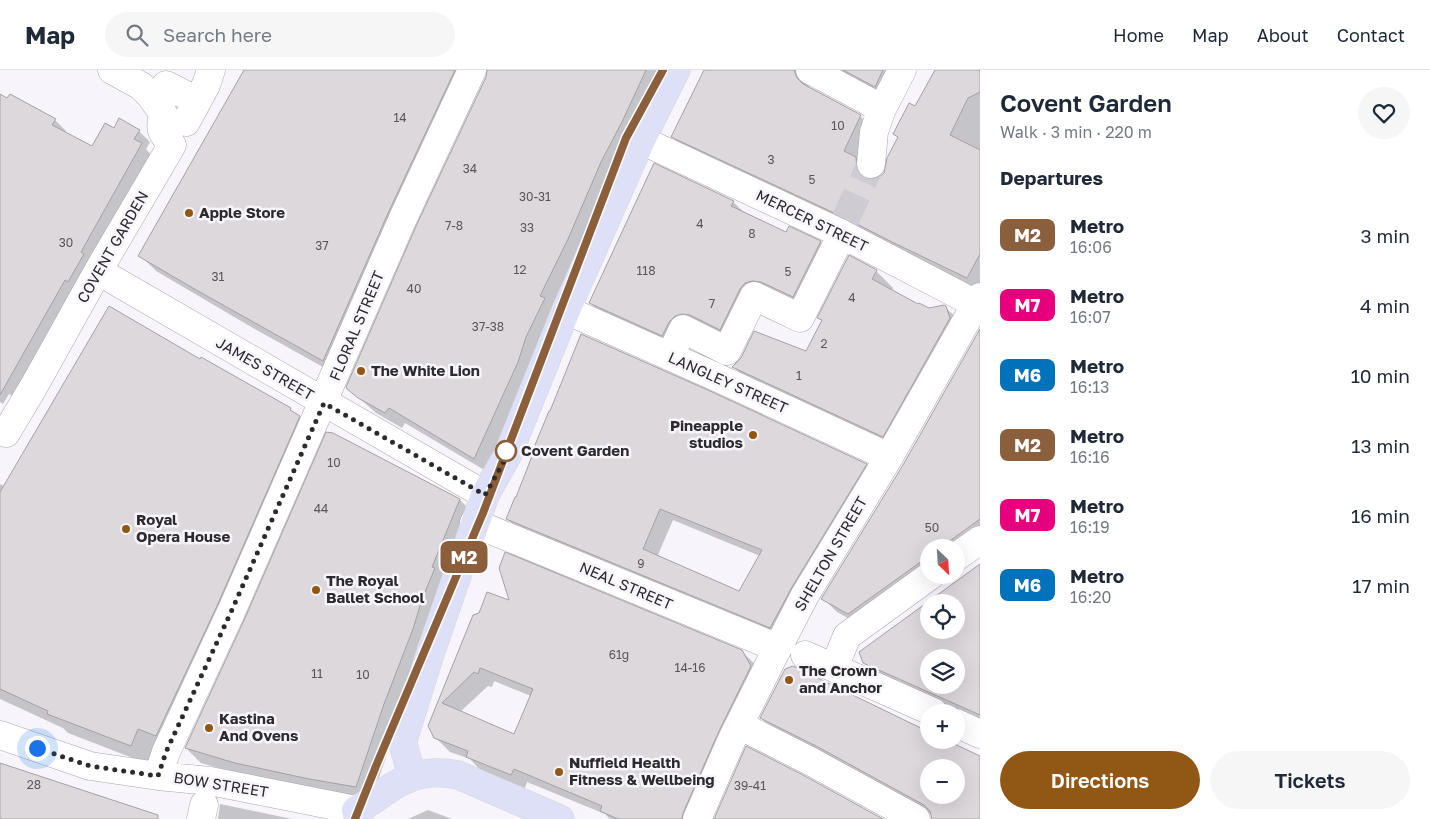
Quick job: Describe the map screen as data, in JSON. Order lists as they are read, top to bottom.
{
  "streets": {
    "street": [
      "MERCER STREET",
      "COVENT GARDEN",
      "FLORAL STREET",
      "JAMES STREET",
      "LANGLEY STREET",
      "SHELTON STREET",
      "NEAL STREET",
      "BOW STREET"
    ]
  },
  "crossings": [
    ["MERCER STREET", "SHELTON STREET"],
    ["COVENT GARDEN", "JAMES STREET"],
    ["FLORAL STREET", "JAMES STREET"],
    ["FLORAL STREET", "BOW STREET"],
    ["LANGLEY STREET", "SHELTON STREET"],
    ["SHELTON STREET", "NEAL STREET"]
  ],
  "places": [
    "Apple Store",
    "The White Lion",
    "Pineapple studios",
    "Covent Garden",
    "Royal Opera House",
    "The Royal Ballet School",
    "The Crown and Anchor",
    "Kastina And Ovens",
    "Nuffield Health Fitness & Wellbeing"
  ],
  "lines": ["metro line M2"],
  "house_numbers": [
    "14",
    "10",
    "3",
    "34",
    "5",
    "30-31",
    "4",
    "7-8",
    "33",
    "8",
    "30",
    "37",
    "12",
    "118",
    "5",
    "31",
    "40",
    "4",
    "7",
    "37-38",
    "2",
    "1",
    "10",
    "44",
    "50",
    "9",
    "61g",
    "14-16",
    "11",
    "10",
    "28",
    "39-41"
  ],
  "north": "bottom right",
  "page": {
    "header": "Map",
    "search": "Search here",
    "nav": [
      "Home",
      "Map",
      "About",
      "Contact"
    ],
    "on_map": "M2",
    "heading": [
      ["Covent Garden", "Walk · 3 min · 220 m"],
      "Departures"
    ],
    "list": [
      {
        "mark": "M2",
        "name": "Metro",
        "note": "16:06",
        "value": "3 min"
      },
      {
        "mark": "M7",
        "name": "Metro",
        "note": "16:07",
        "value": "4 min"
      },
      {
        "mark": "M6",
        "name": "Metro",
        "note": "16:13",
        "value": "10 min"
      },
      {
        "mark": "M2",
        "name": "Metro",
        "note": "16:16",
        "value": "13 min"
      },
      {
        "mark": "M7",
        "name": "Metro",
        "note": "16:19",
        "value": "16 min"
      },
      {
        "mark": "M6",
        "name": "Metro",
        "note": "16:20",
        "value": "17 min"
      }
    ],
    "map_buttons": ["+", "−"],
    "buttons": ["Directions", "Tickets"]
  }
}
